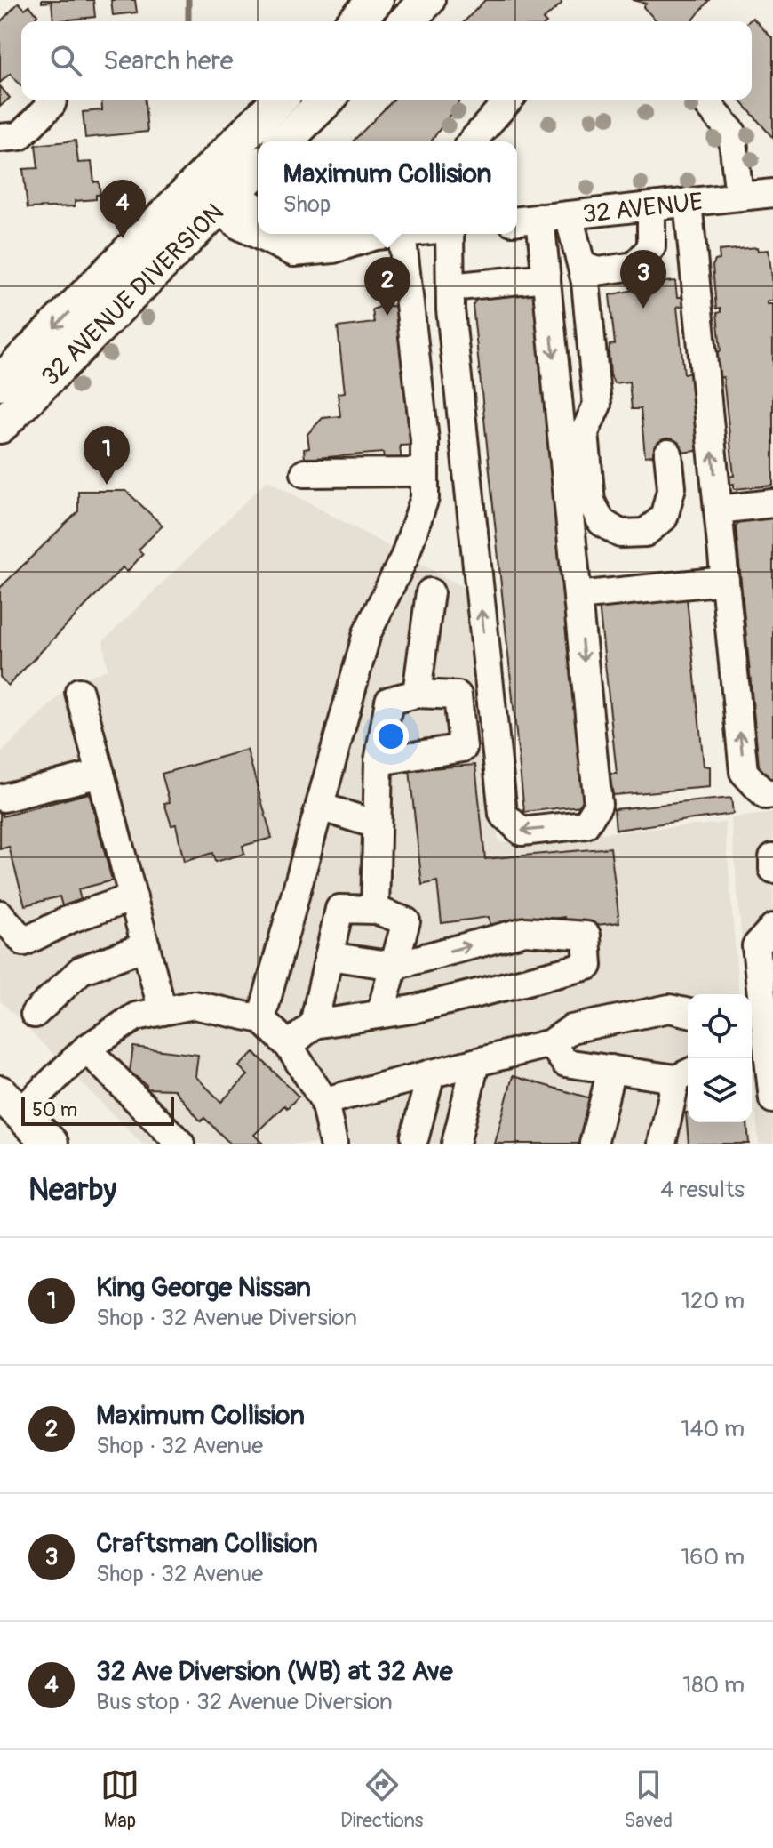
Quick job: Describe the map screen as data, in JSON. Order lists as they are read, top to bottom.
{
  "streets": {
    "main road": ["32 AVENUE DIVERSION"],
    "street": ["32 AVENUE"]
  },
  "scale_bar": "50 m",
  "page": {
    "search": "Search here",
    "popup": ["Maximum Collision", "Shop"],
    "pins": [
      "4",
      "3",
      "2",
      "1"
    ],
    "scale": "50 m",
    "heading": ["Nearby", "4 results"],
    "list": [
      {
        "mark": "1",
        "name": "King George Nissan",
        "note": "Shop · 32 Avenue Diversion",
        "value": "120 m"
      },
      {
        "mark": "2",
        "name": "Maximum Collision",
        "note": "Shop · 32 Avenue",
        "value": "140 m"
      },
      {
        "mark": "3",
        "name": "Craftsman Collision",
        "note": "Shop · 32 Avenue",
        "value": "160 m"
      },
      {
        "mark": "4",
        "name": "32 Ave Diversion (WB) at 32 Ave",
        "note": "Bus stop · 32 Avenue Diversion",
        "value": "180 m"
      }
    ],
    "nav": ["Map", "Directions", "Saved"]
  }
}
